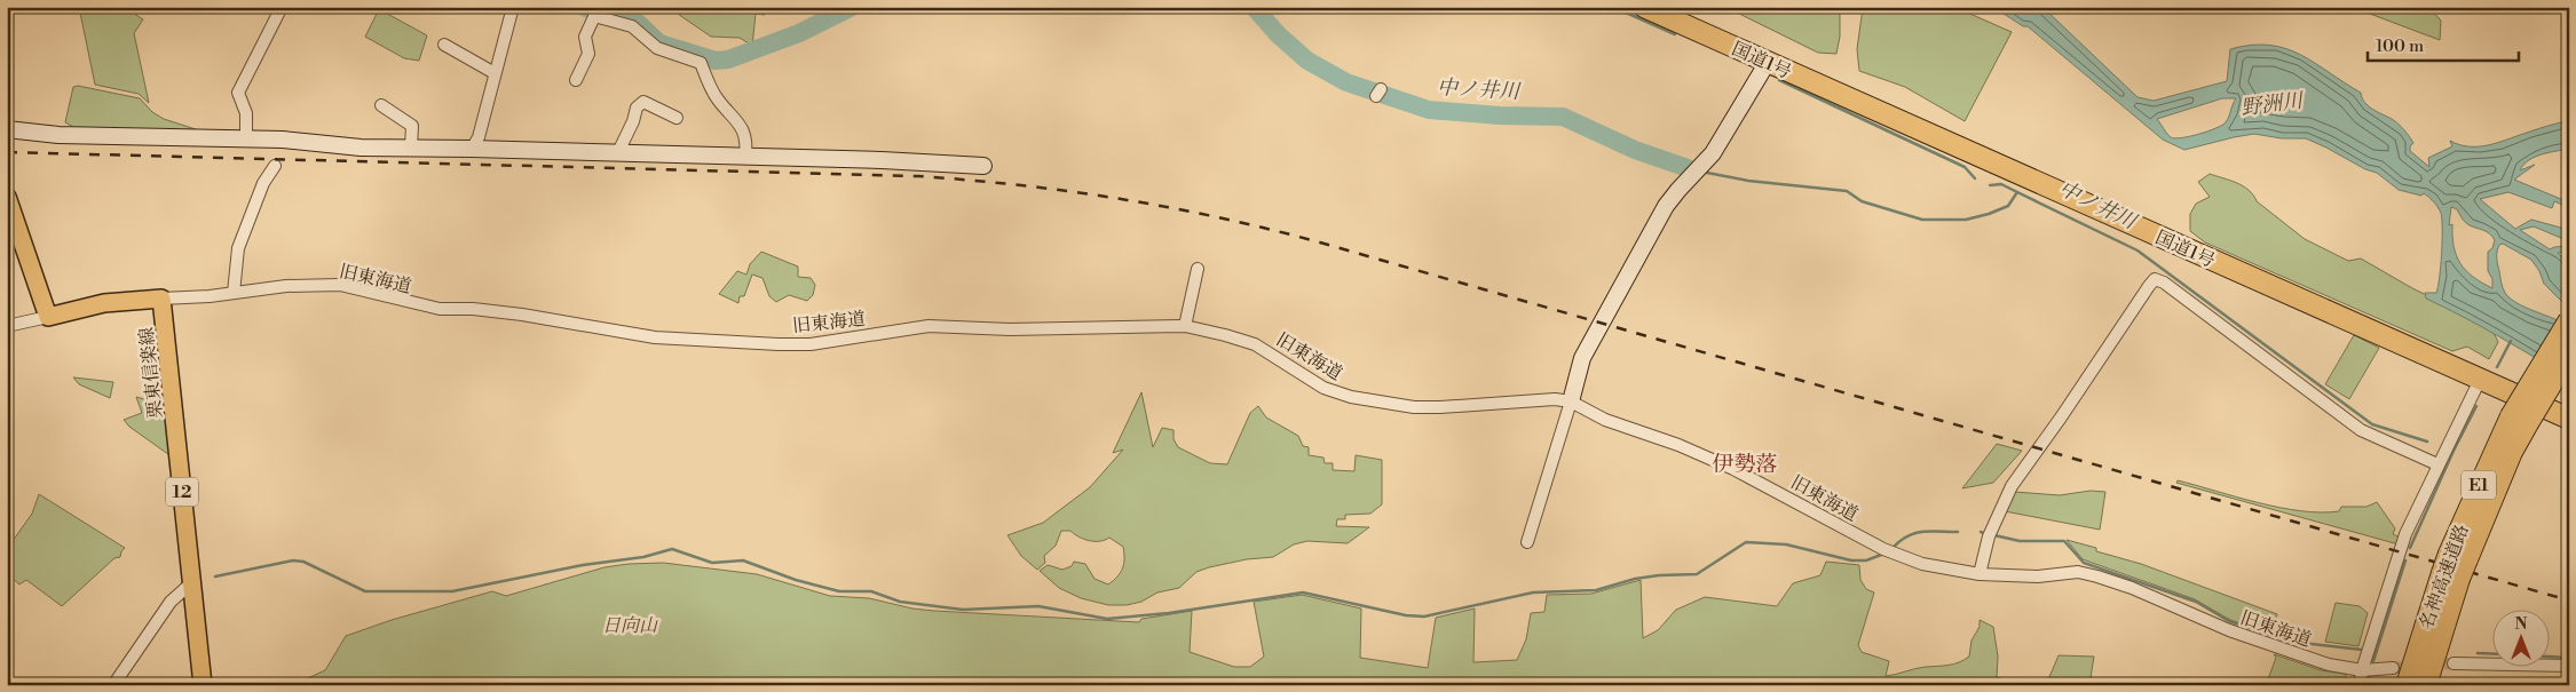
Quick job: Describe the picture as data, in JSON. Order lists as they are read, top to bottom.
{
  "streets": {
    "highway": ["国道1号", "E1", "名神高速道路"],
    "main road": ["栗東信楽線", "12"],
    "street": ["旧東海道"]
  },
  "crossings": [
    ["旧東海道", "栗東信楽線"]
  ],
  "districts": ["伊勢落"],
  "water": ["中ノ井川", "野洲川"],
  "parks": ["日向山"],
  "scale_bar": "100 m",
  "north": "top"
}
